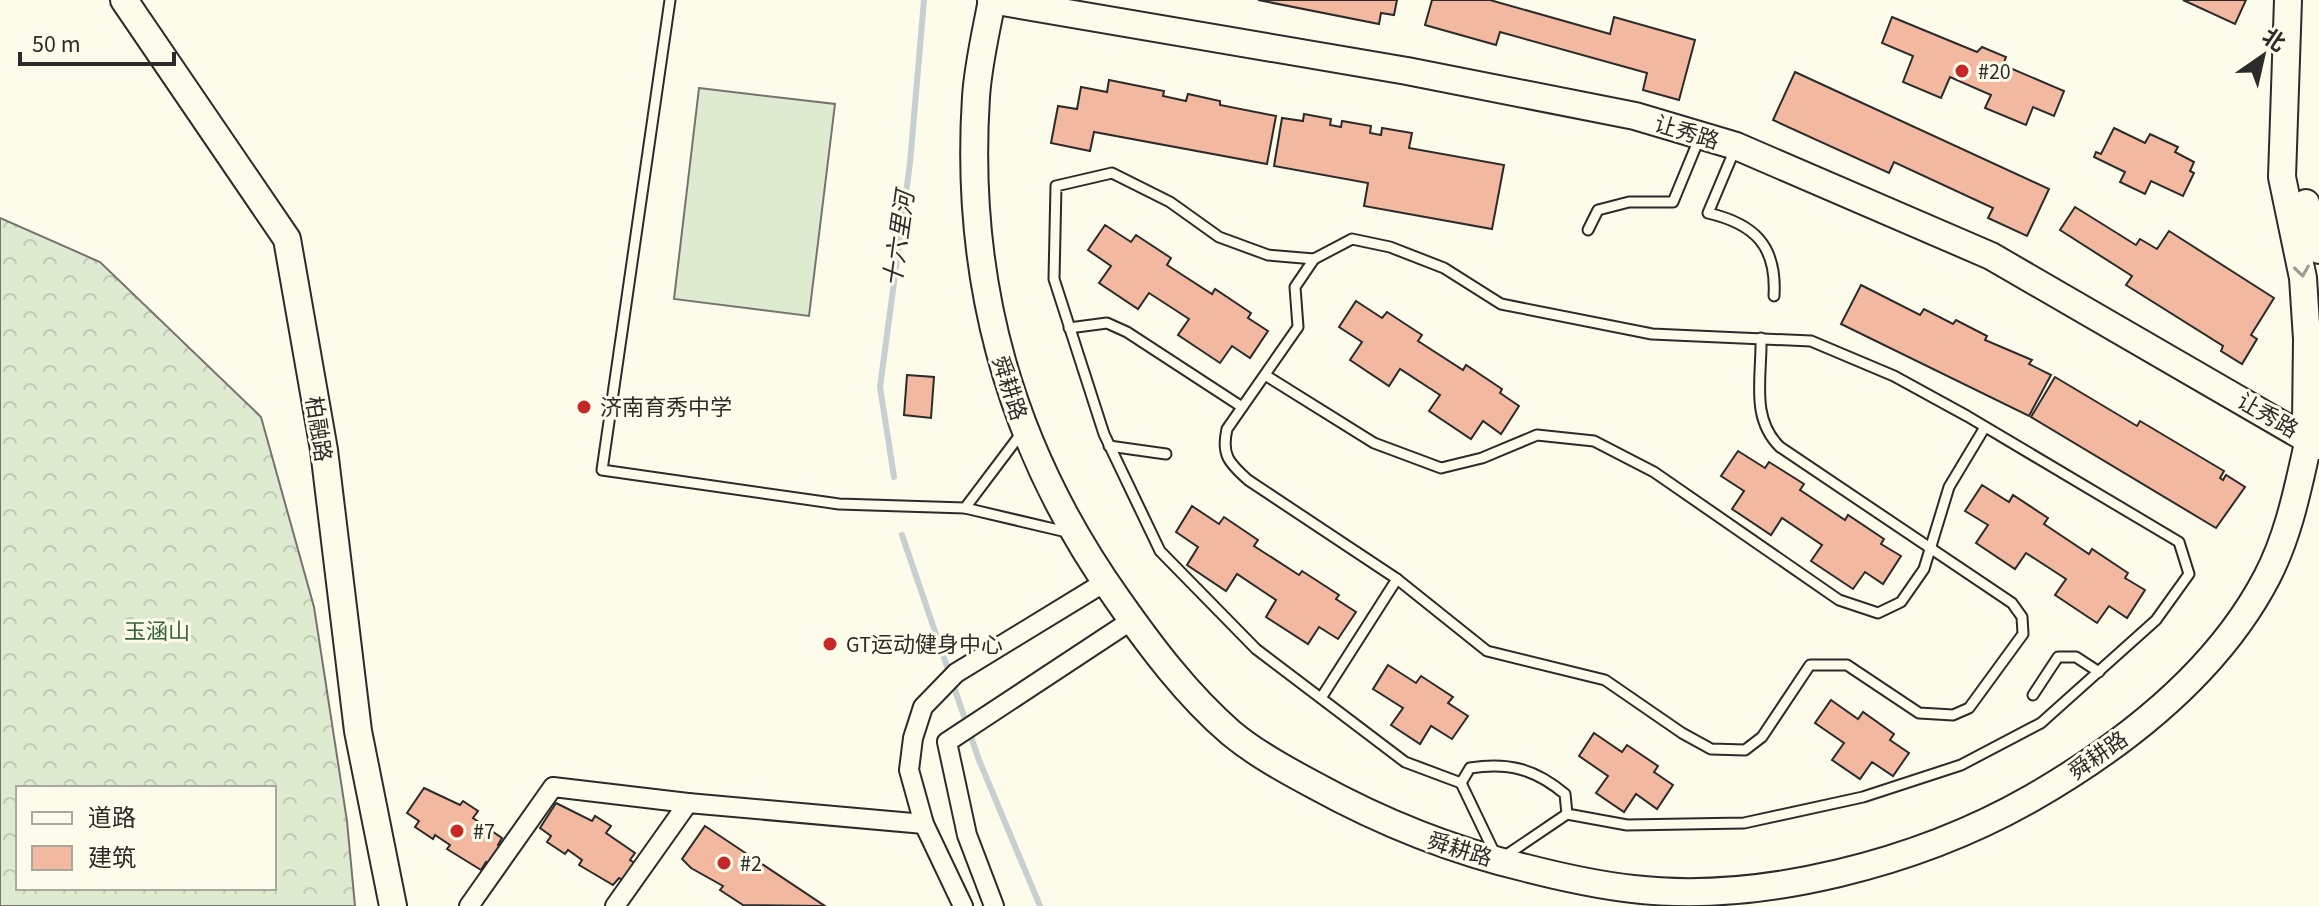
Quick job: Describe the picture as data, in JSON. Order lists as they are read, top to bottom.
{
  "streets": {
    "street": ["让秀路", "舜耕路", "柏融路"]
  },
  "crossings": [
    ["让秀路", "舜耕路"]
  ],
  "water": ["十六里河"],
  "parks": ["玉涵山"],
  "places": [
    "#20",
    "济南育秀中学",
    "GT运动健身中心",
    "#7",
    "#2"
  ],
  "legend": ["道路", "建筑"],
  "scale_bar": "50 m",
  "north": "top right"
}
